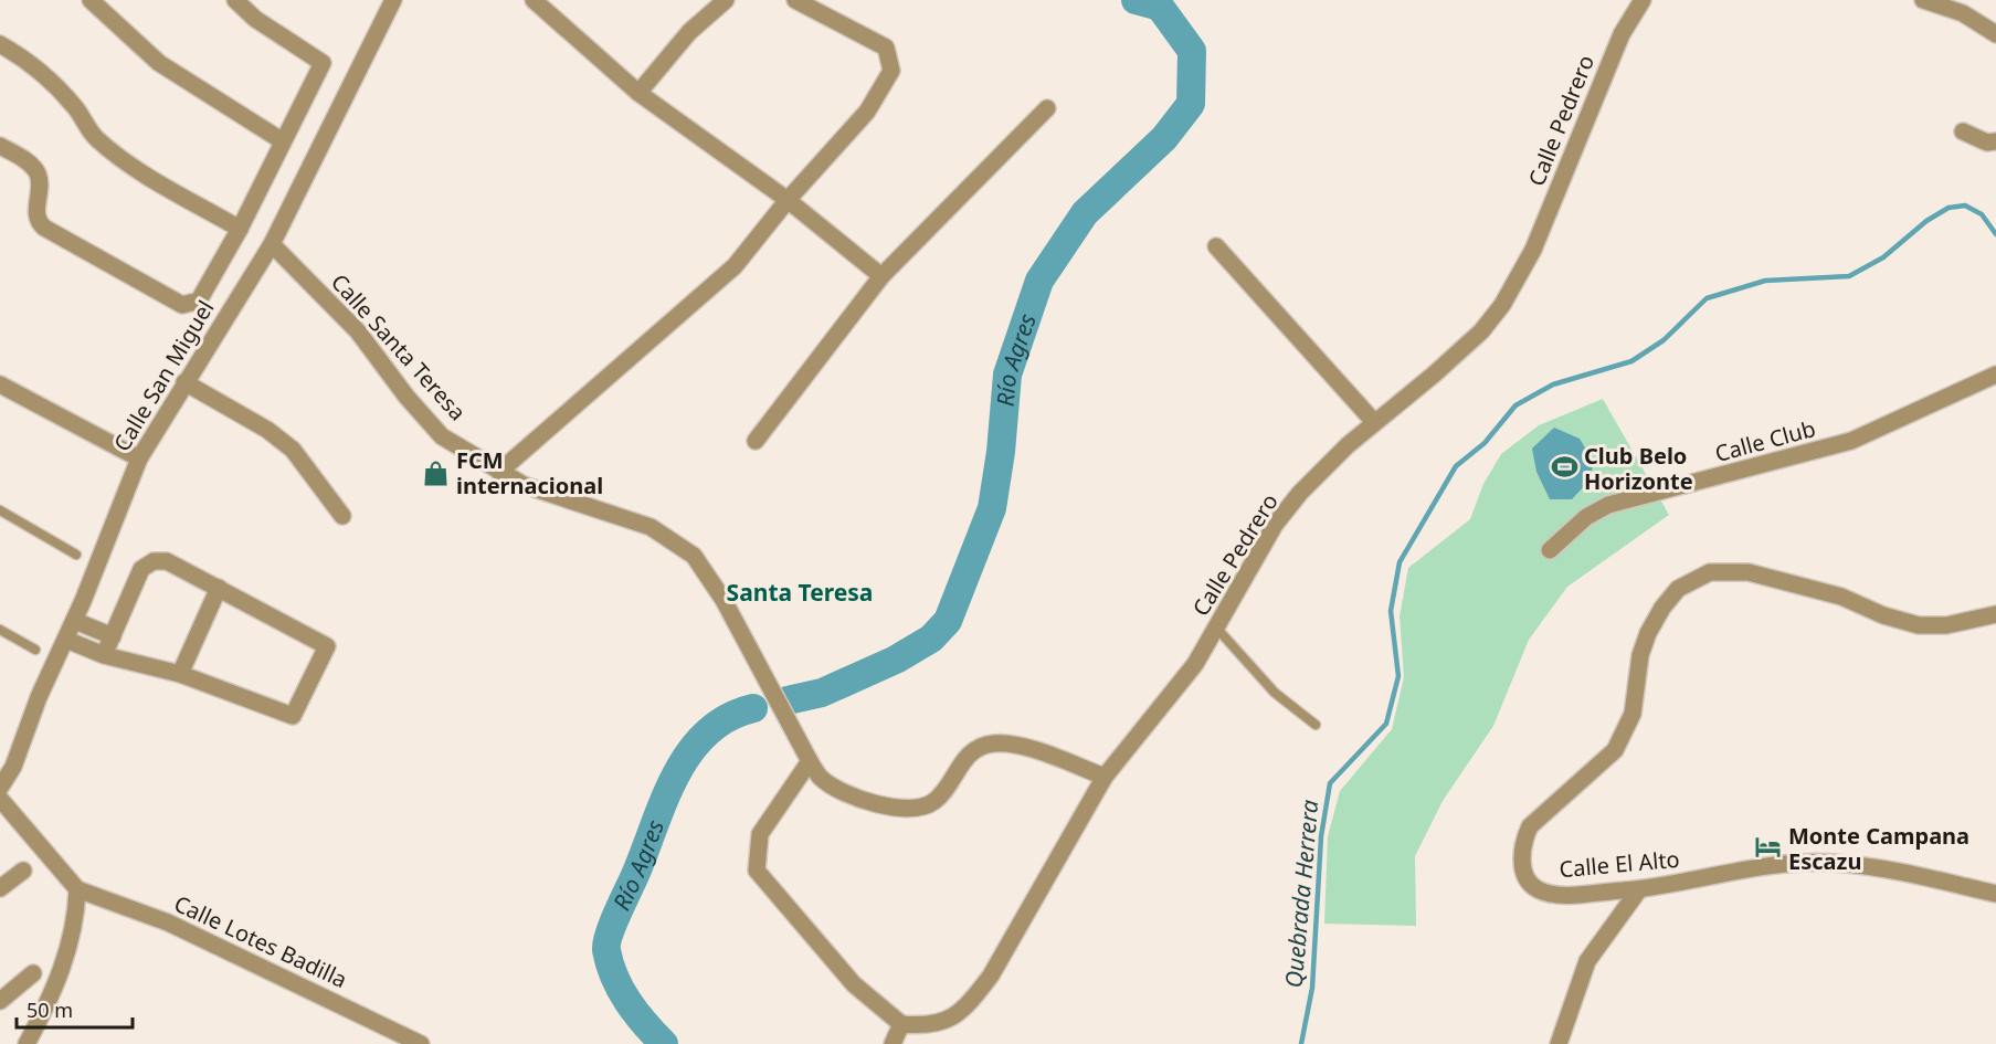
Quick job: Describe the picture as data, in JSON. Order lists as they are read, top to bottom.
{
  "streets": {
    "street": [
      "Calle Pedrero",
      "Calle Santa Teresa",
      "Calle San Miguel",
      "Calle Club",
      "Calle El Alto",
      "Calle Lotes Badilla"
    ]
  },
  "crossings": [
    ["Calle Pedrero", "Calle Santa Teresa"],
    ["Calle Santa Teresa", "Calle San Miguel"]
  ],
  "districts": ["Santa Teresa"],
  "water": ["Río Agres", "Quebrada Herrera"],
  "places": {
    "sports": ["Club Belo Horizonte"],
    "shop": ["FCM internacional"],
    "hotel": ["Monte Campana Escazu"]
  },
  "scale_bar": "50 m"
}
